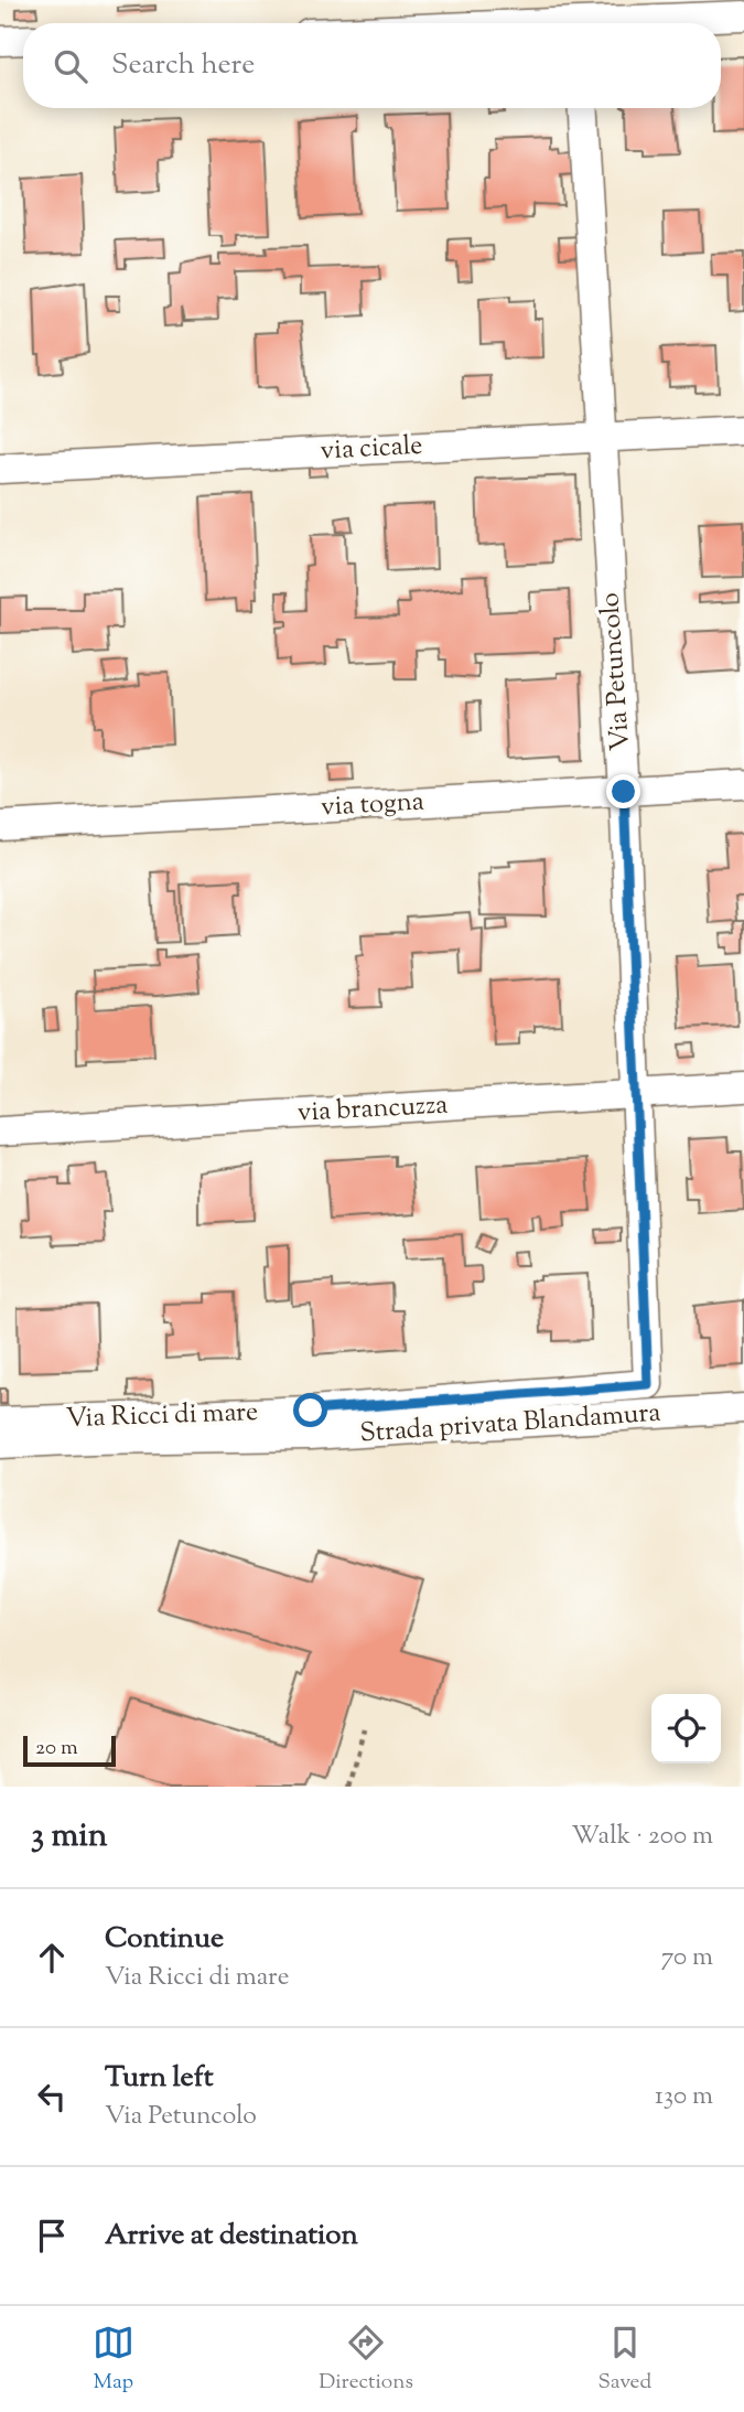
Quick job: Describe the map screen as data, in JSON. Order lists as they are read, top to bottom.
{
  "streets": {
    "street": [
      "via cicale",
      "Via Petuncolo",
      "via togna",
      "via brancuzza",
      "Via Ricci di mare",
      "Strada privata Blandamura"
    ]
  },
  "crossings": [
    ["via cicale", "Via Petuncolo"],
    ["Via Petuncolo", "via togna"],
    ["Via Petuncolo", "via brancuzza"],
    ["Via Petuncolo", "Strada privata Blandamura"],
    ["Via Ricci di mare", "Strada privata Blandamura"]
  ],
  "scale_bar": "20 m",
  "page": {
    "search": "Search here",
    "scale": "20 m",
    "heading": ["3 min", "Walk · 200 m"],
    "list": [
      ["Continue", "Via Ricci di mare", "70 m"],
      ["Turn left", "Via Petuncolo", "130 m"],
      "Arrive at destination"
    ],
    "nav": ["Map", "Directions", "Saved"]
  }
}
